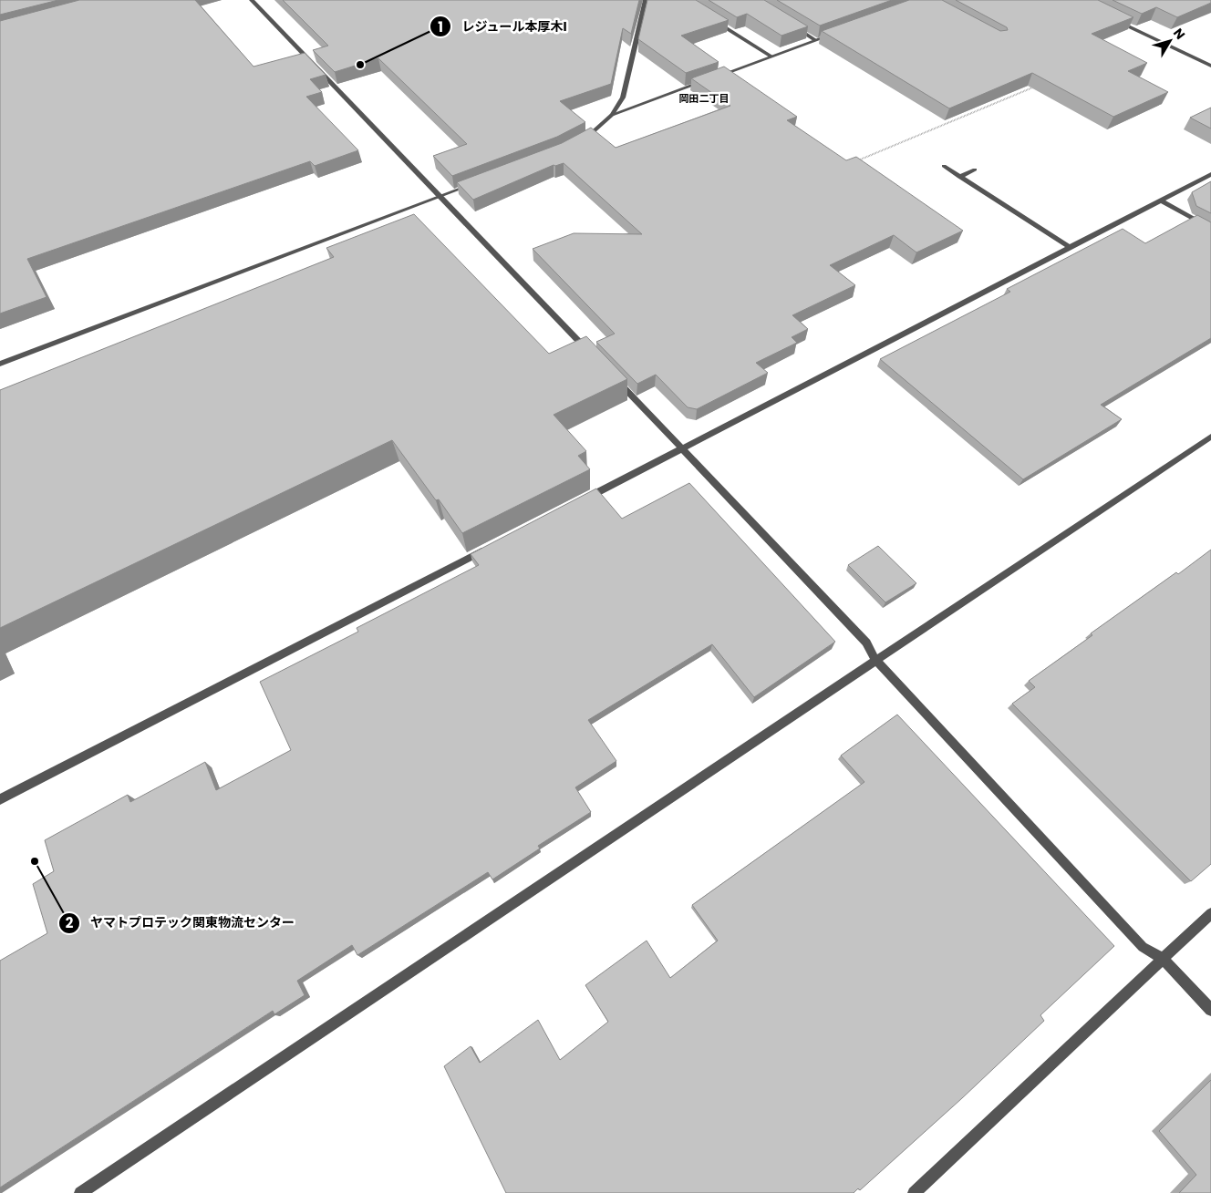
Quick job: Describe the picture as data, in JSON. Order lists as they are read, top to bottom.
{
  "districts": ["岡田二丁目"],
  "places": ["レジュール本厚木I", "ヤマトプロテック関東物流センター"],
  "north": "top right"
}
